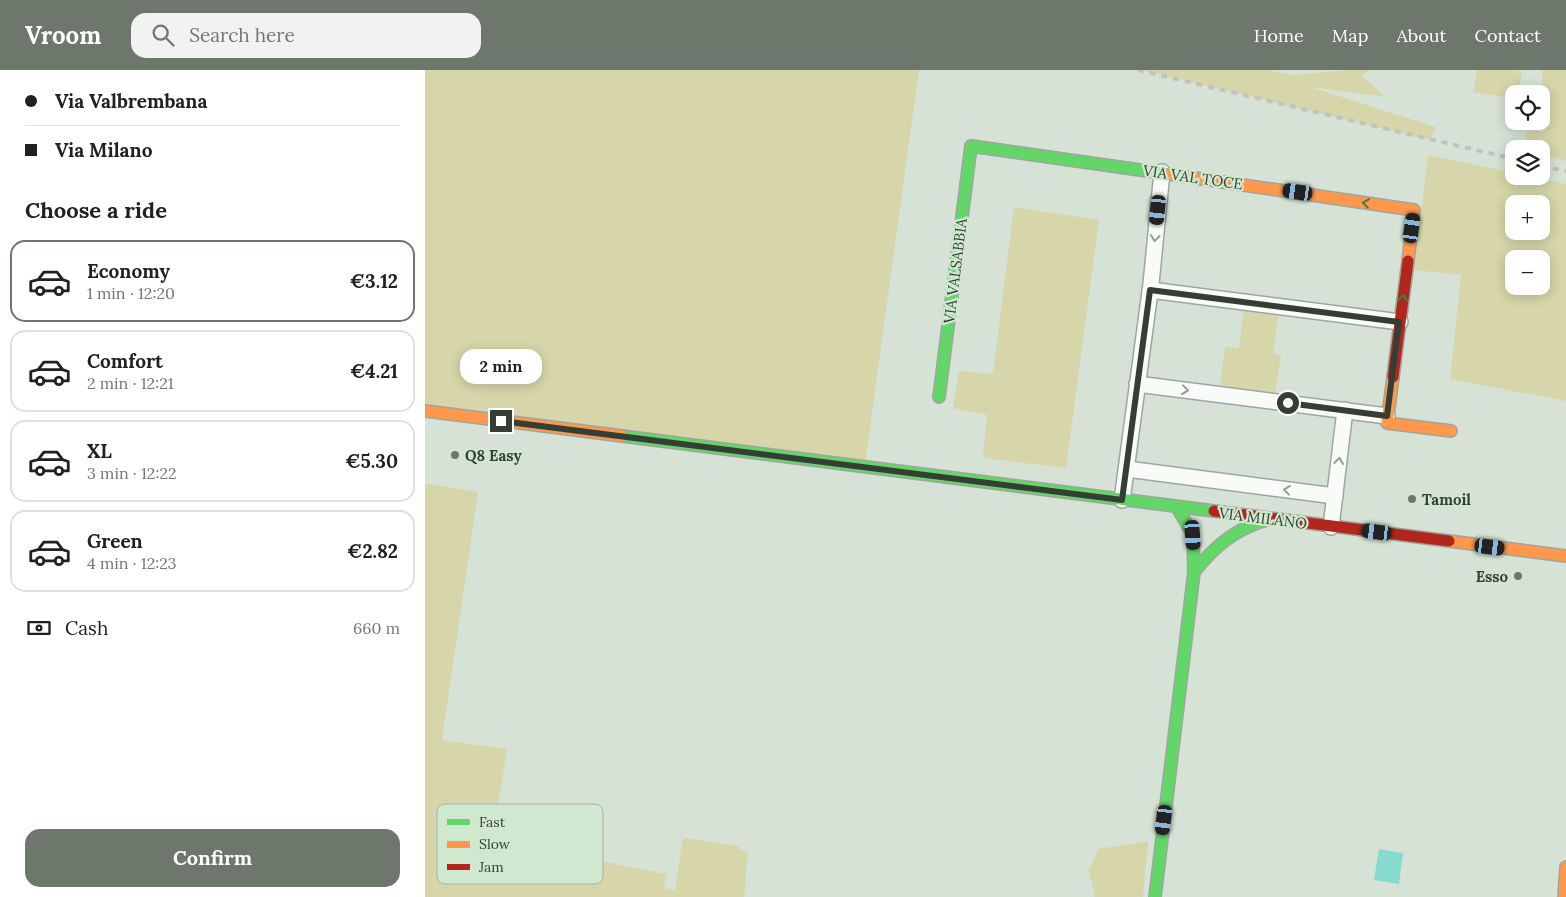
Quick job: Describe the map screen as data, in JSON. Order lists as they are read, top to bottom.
{
  "streets": {
    "main road": ["VIA VAL TOCE", "VIA VALSABBIA", "VIA MILANO"]
  },
  "crossings": [
    ["VIA VAL TOCE", "VIA VALSABBIA"]
  ],
  "places": ["Q8 Easy", "Tamoil", "Esso"],
  "legend": ["Fast", "Slow", "Jam"],
  "page": {
    "header": "Vroom",
    "search": "Search here",
    "nav": [
      "Home",
      "Map",
      "About",
      "Contact"
    ],
    "banner": ["Via Valbrembana", "Via Milano"],
    "map_buttons": ["+", "−"],
    "heading": "Choose a ride",
    "list": [
      {
        "name": "Economy",
        "note": "1 min · 12:20",
        "value": "€3.12"
      },
      {
        "name": "Comfort",
        "note": "2 min · 12:21",
        "value": "€4.21"
      },
      {
        "name": "XL",
        "note": "3 min · 12:22",
        "value": "€5.30"
      },
      {
        "name": "Green",
        "note": "4 min · 12:23",
        "value": "€2.82"
      }
    ],
    "bubble": "2 min",
    "pay": ["Cash", "660 m"],
    "buttons": "Confirm"
  }
}
